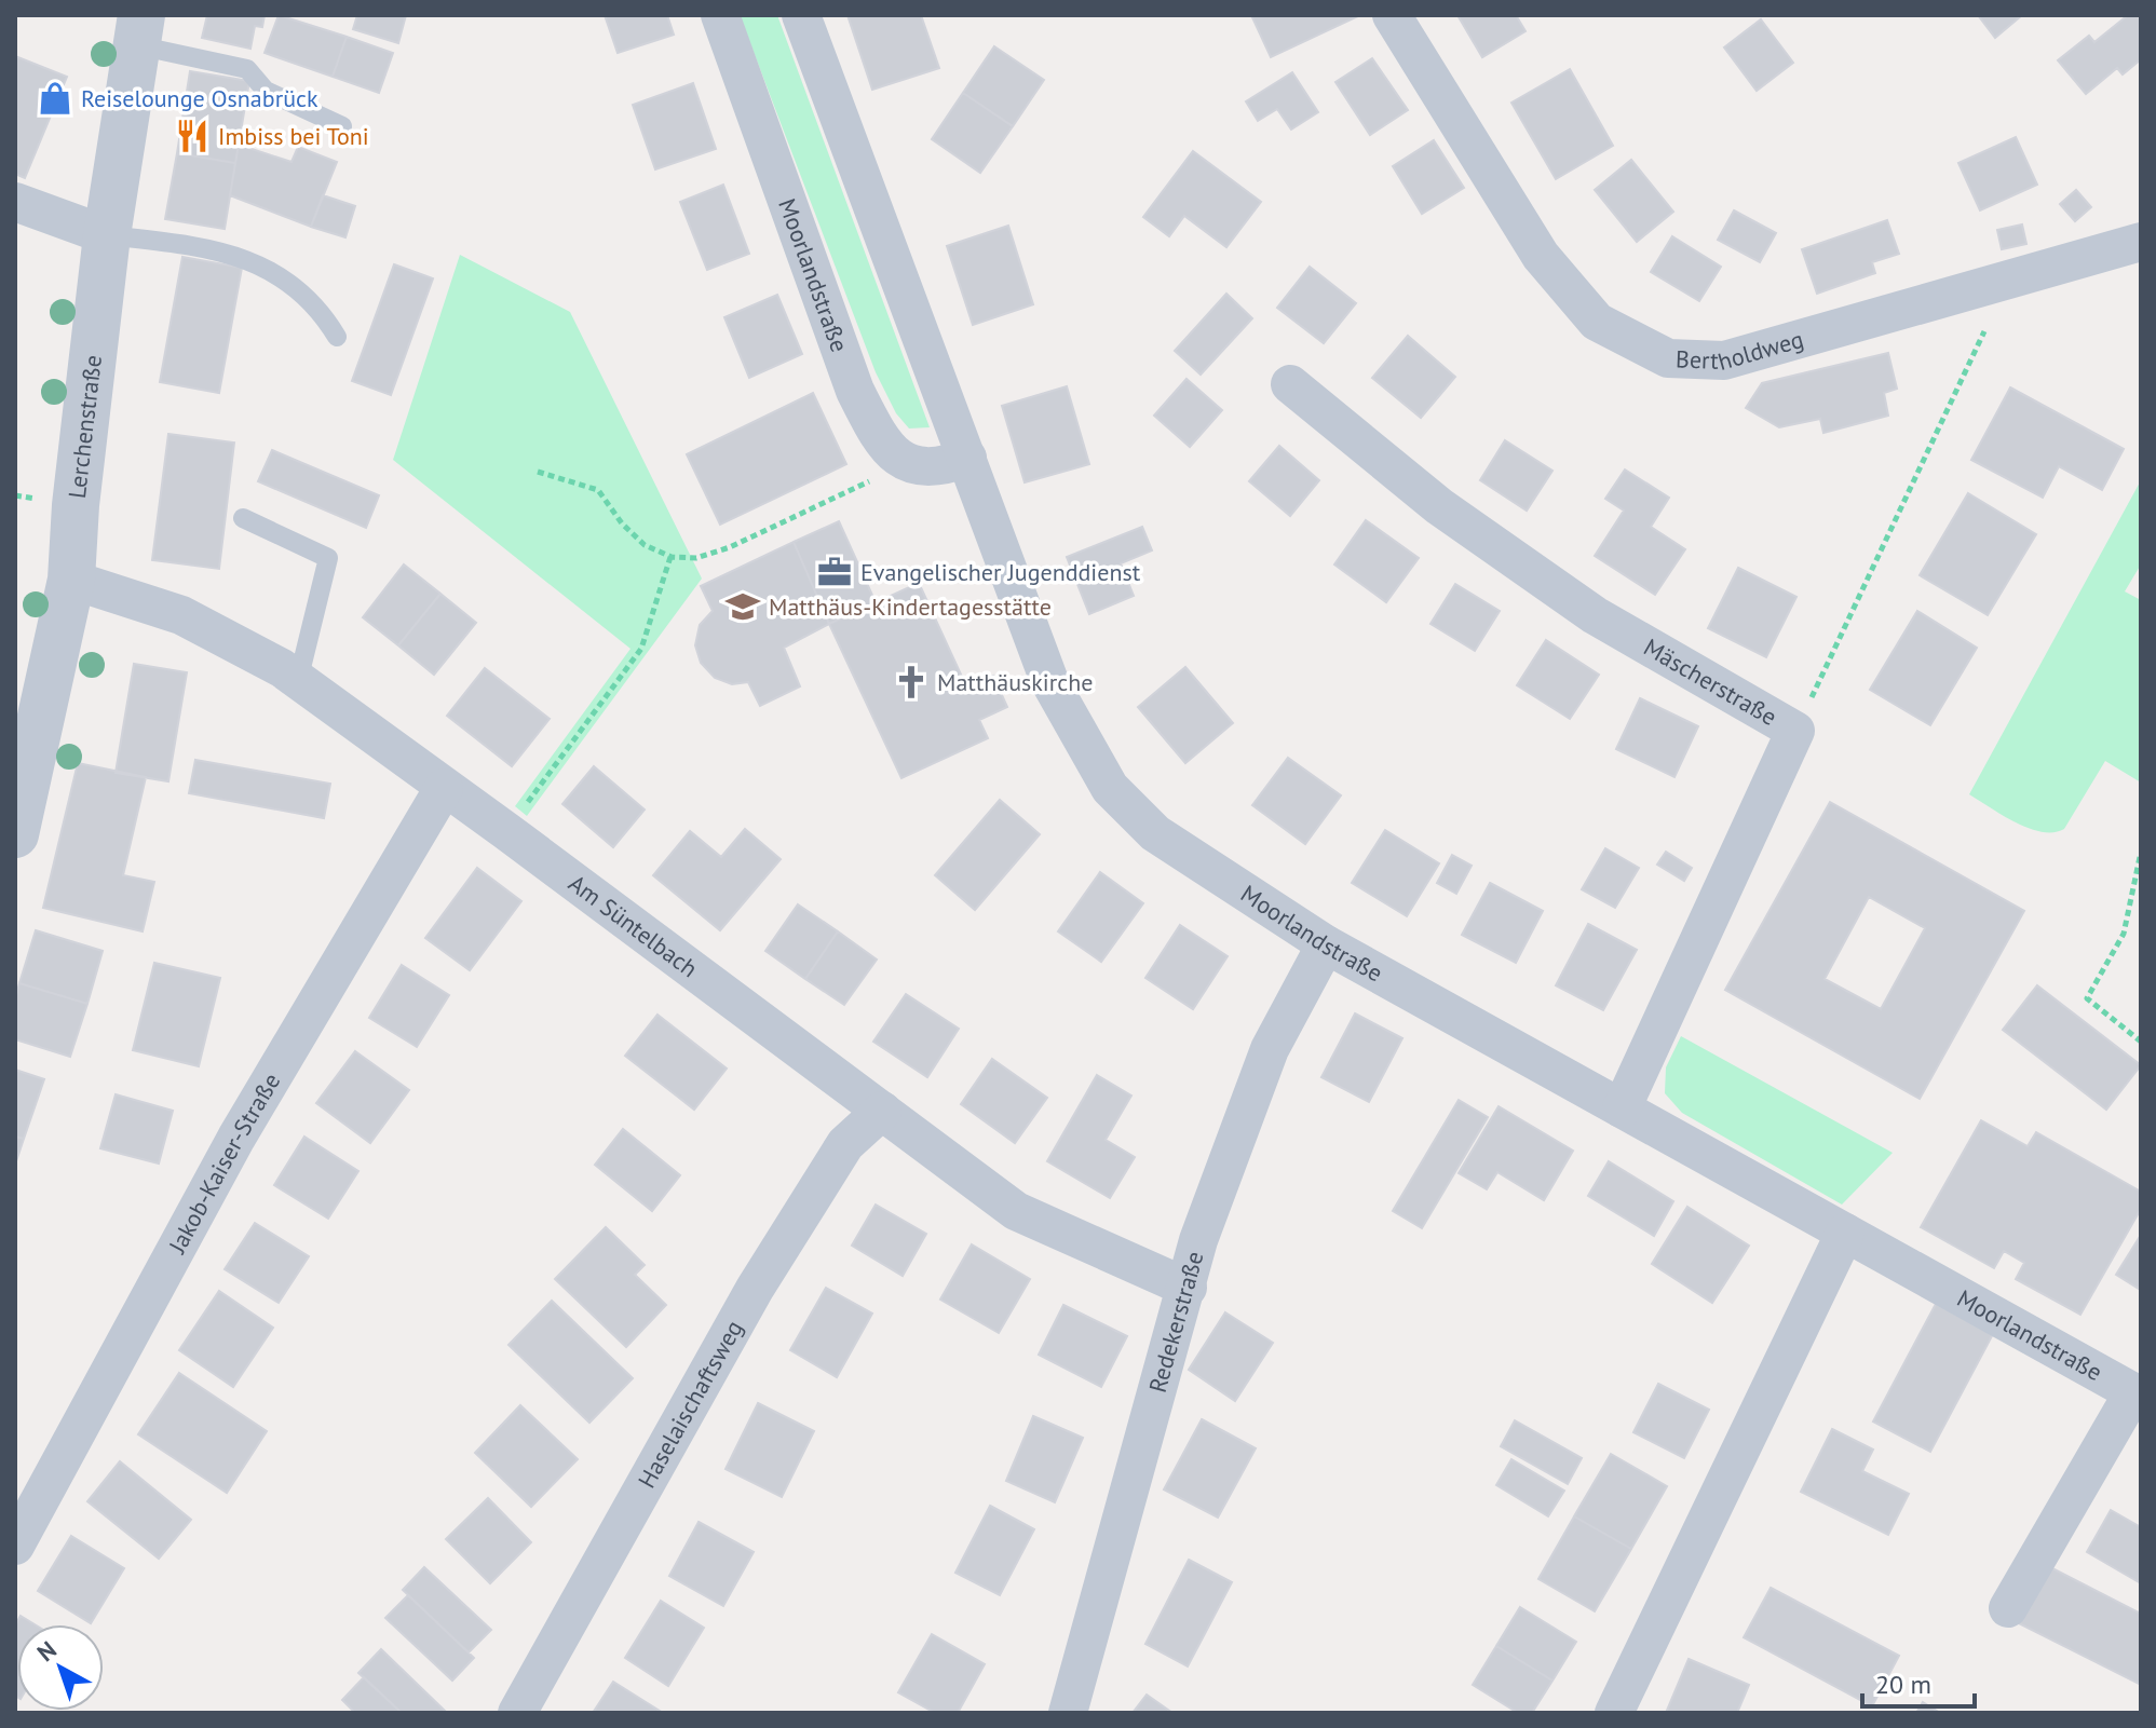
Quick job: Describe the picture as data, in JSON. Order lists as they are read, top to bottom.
{
  "streets": {
    "street": [
      "Moorlandstraße",
      "Bertholdweg",
      "Lerchenstraße",
      "Mäscherstraße",
      "Am Süntelbach",
      "Jakob-Kaiser-Straße",
      "Redekerstraße",
      "Haselaischaftsweg"
    ]
  },
  "crossings": [
    ["Moorlandstraße", "Mäscherstraße"],
    ["Moorlandstraße", "Redekerstraße"],
    ["Lerchenstraße", "Am Süntelbach"],
    ["Am Süntelbach", "Jakob-Kaiser-Straße"],
    ["Am Süntelbach", "Redekerstraße"],
    ["Am Süntelbach", "Haselaischaftsweg"]
  ],
  "places": {
    "shop": ["Reiselounge Osnabrück"],
    "restaurant": ["Imbiss bei Toni"],
    "office": ["Evangelischer Jugenddienst"],
    "school or university": ["Matthäus-Kindertagesstätte"],
    "church": ["Matthäuskirche"]
  },
  "scale_bar": "20 m",
  "north": "top left"
}
